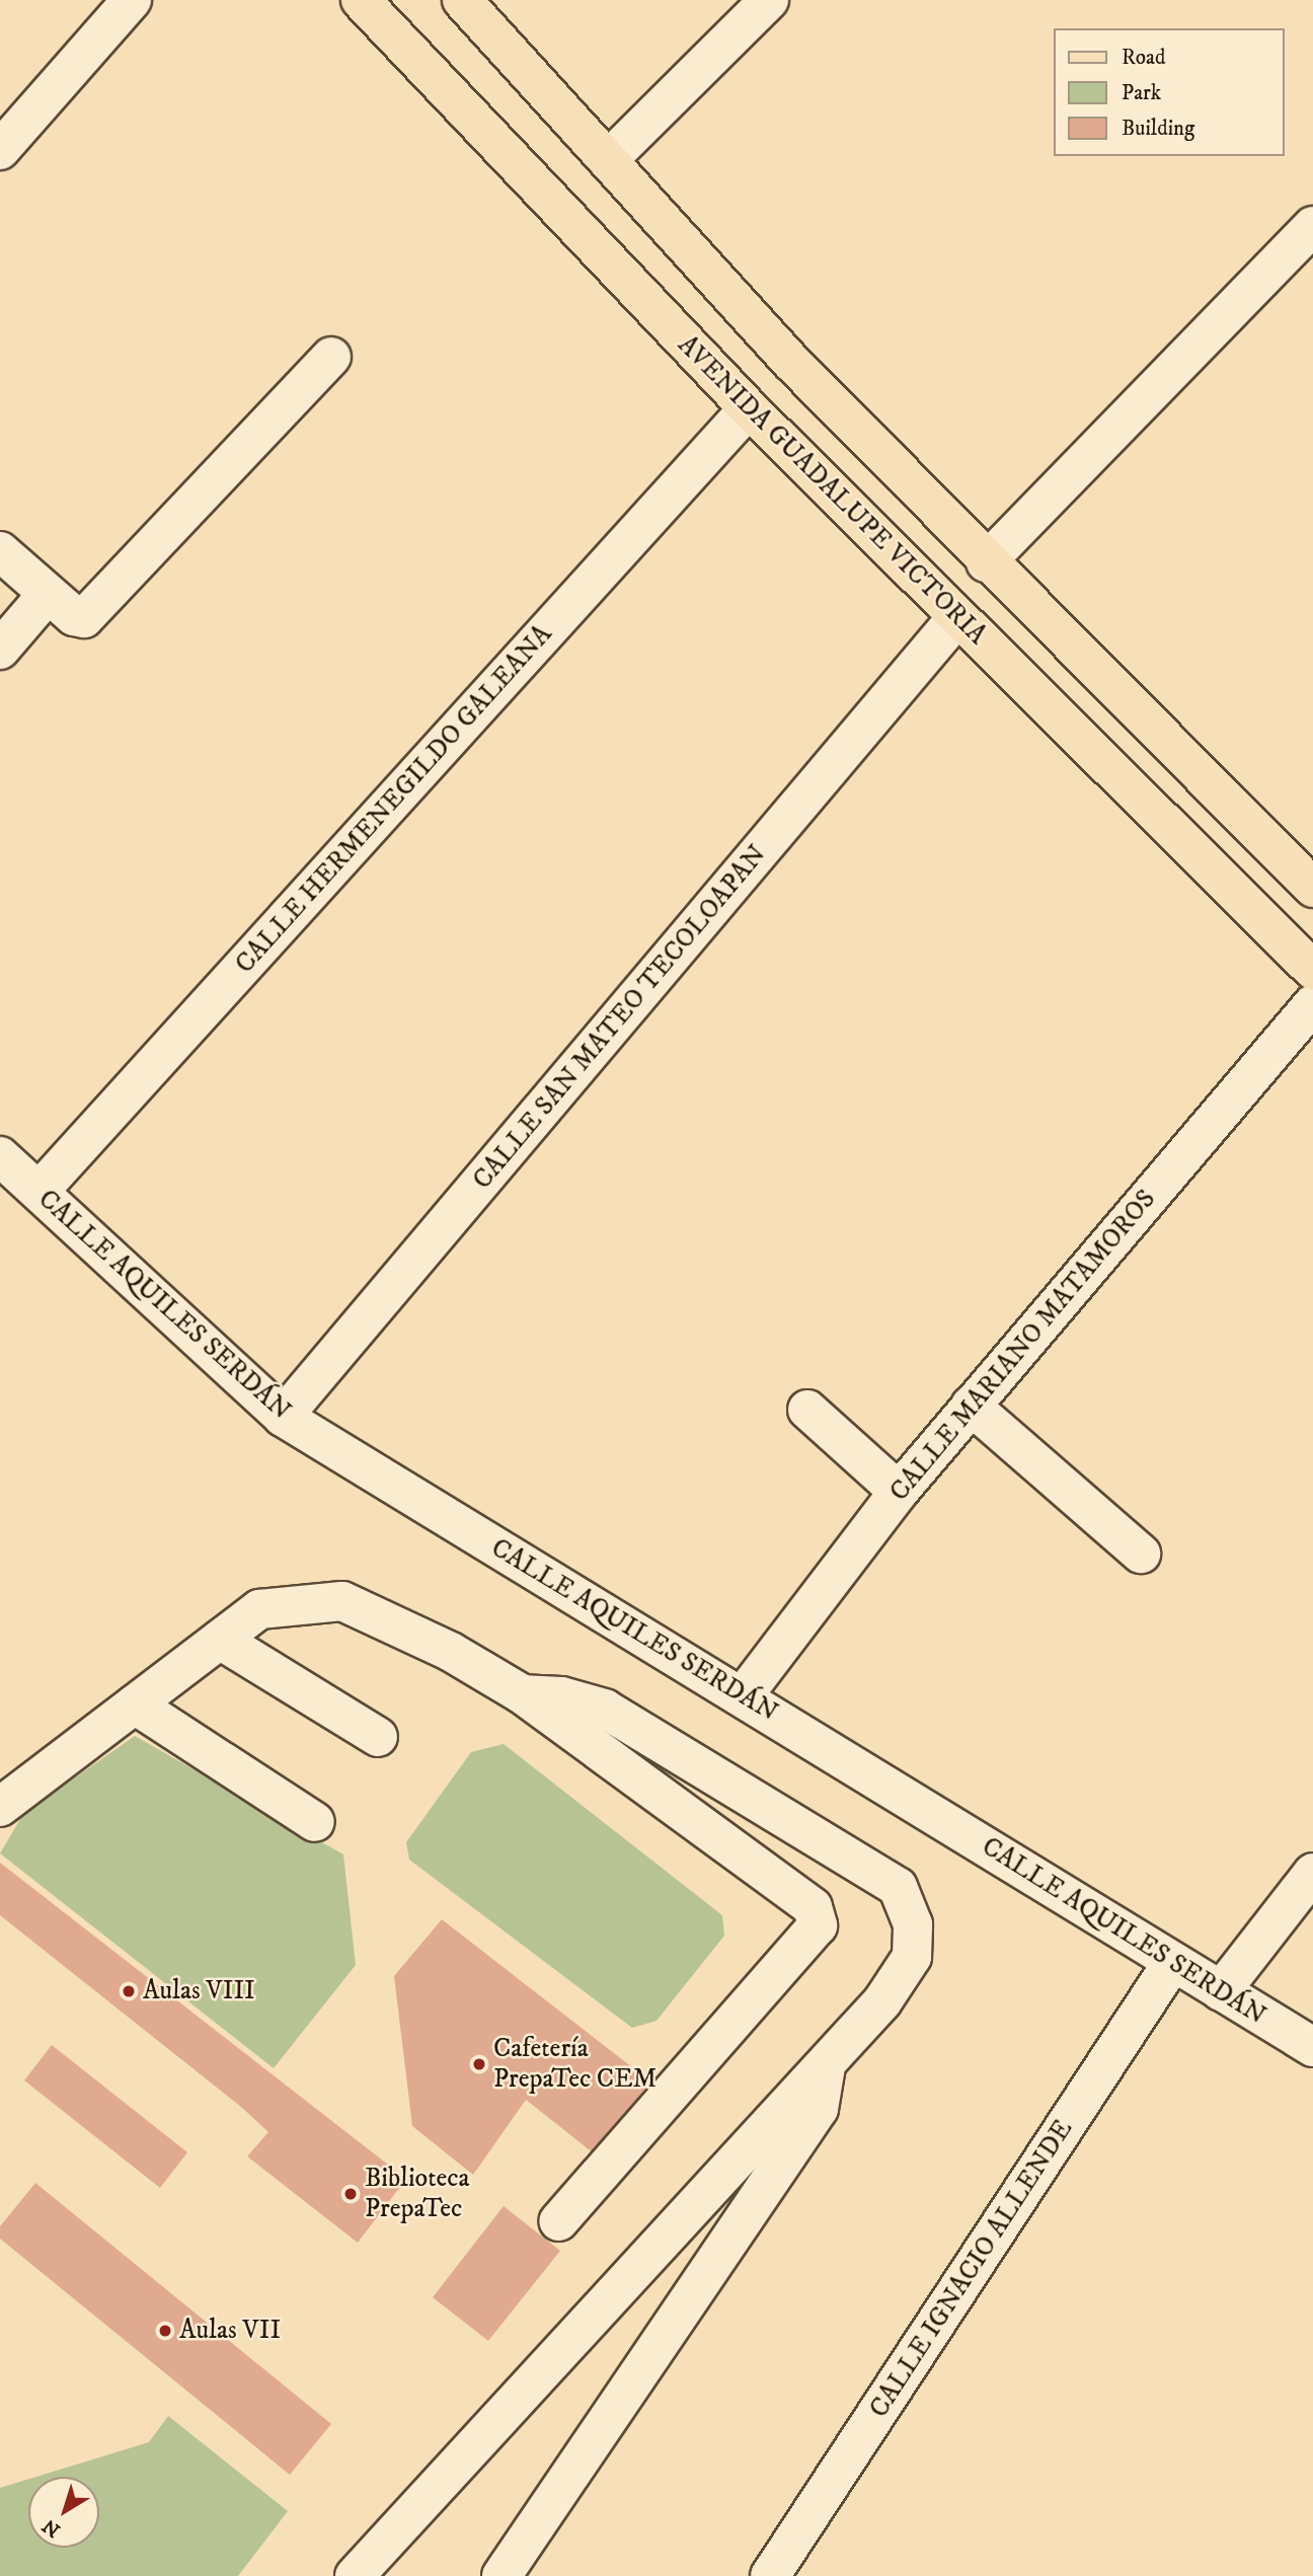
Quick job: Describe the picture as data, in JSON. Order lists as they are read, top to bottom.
{
  "streets": {
    "main road": ["AVENIDA GUADALUPE VICTORIA"],
    "street": [
      "CALLE HERMENEGILDO GALEANA",
      "CALLE SAN MATEO TECOLOAPAN",
      "CALLE AQUILES SERDÁN",
      "CALLE MARIANO MATAMOROS",
      "CALLE IGNACIO ALLENDE"
    ]
  },
  "crossings": [
    ["AVENIDA GUADALUPE VICTORIA", "CALLE HERMENEGILDO GALEANA"],
    ["AVENIDA GUADALUPE VICTORIA", "CALLE SAN MATEO TECOLOAPAN"],
    ["CALLE HERMENEGILDO GALEANA", "CALLE AQUILES SERDÁN"],
    ["CALLE SAN MATEO TECOLOAPAN", "CALLE AQUILES SERDÁN"],
    ["CALLE AQUILES SERDÁN", "CALLE MARIANO MATAMOROS"],
    ["CALLE AQUILES SERDÁN", "CALLE IGNACIO ALLENDE"]
  ],
  "places": [
    "Aulas VIII",
    "Cafetería PrepaTec CEM",
    "Biblioteca PrepaTec",
    "Aulas VII"
  ],
  "legend": ["Road", "Park", "Building"],
  "north": "bottom left"
}
